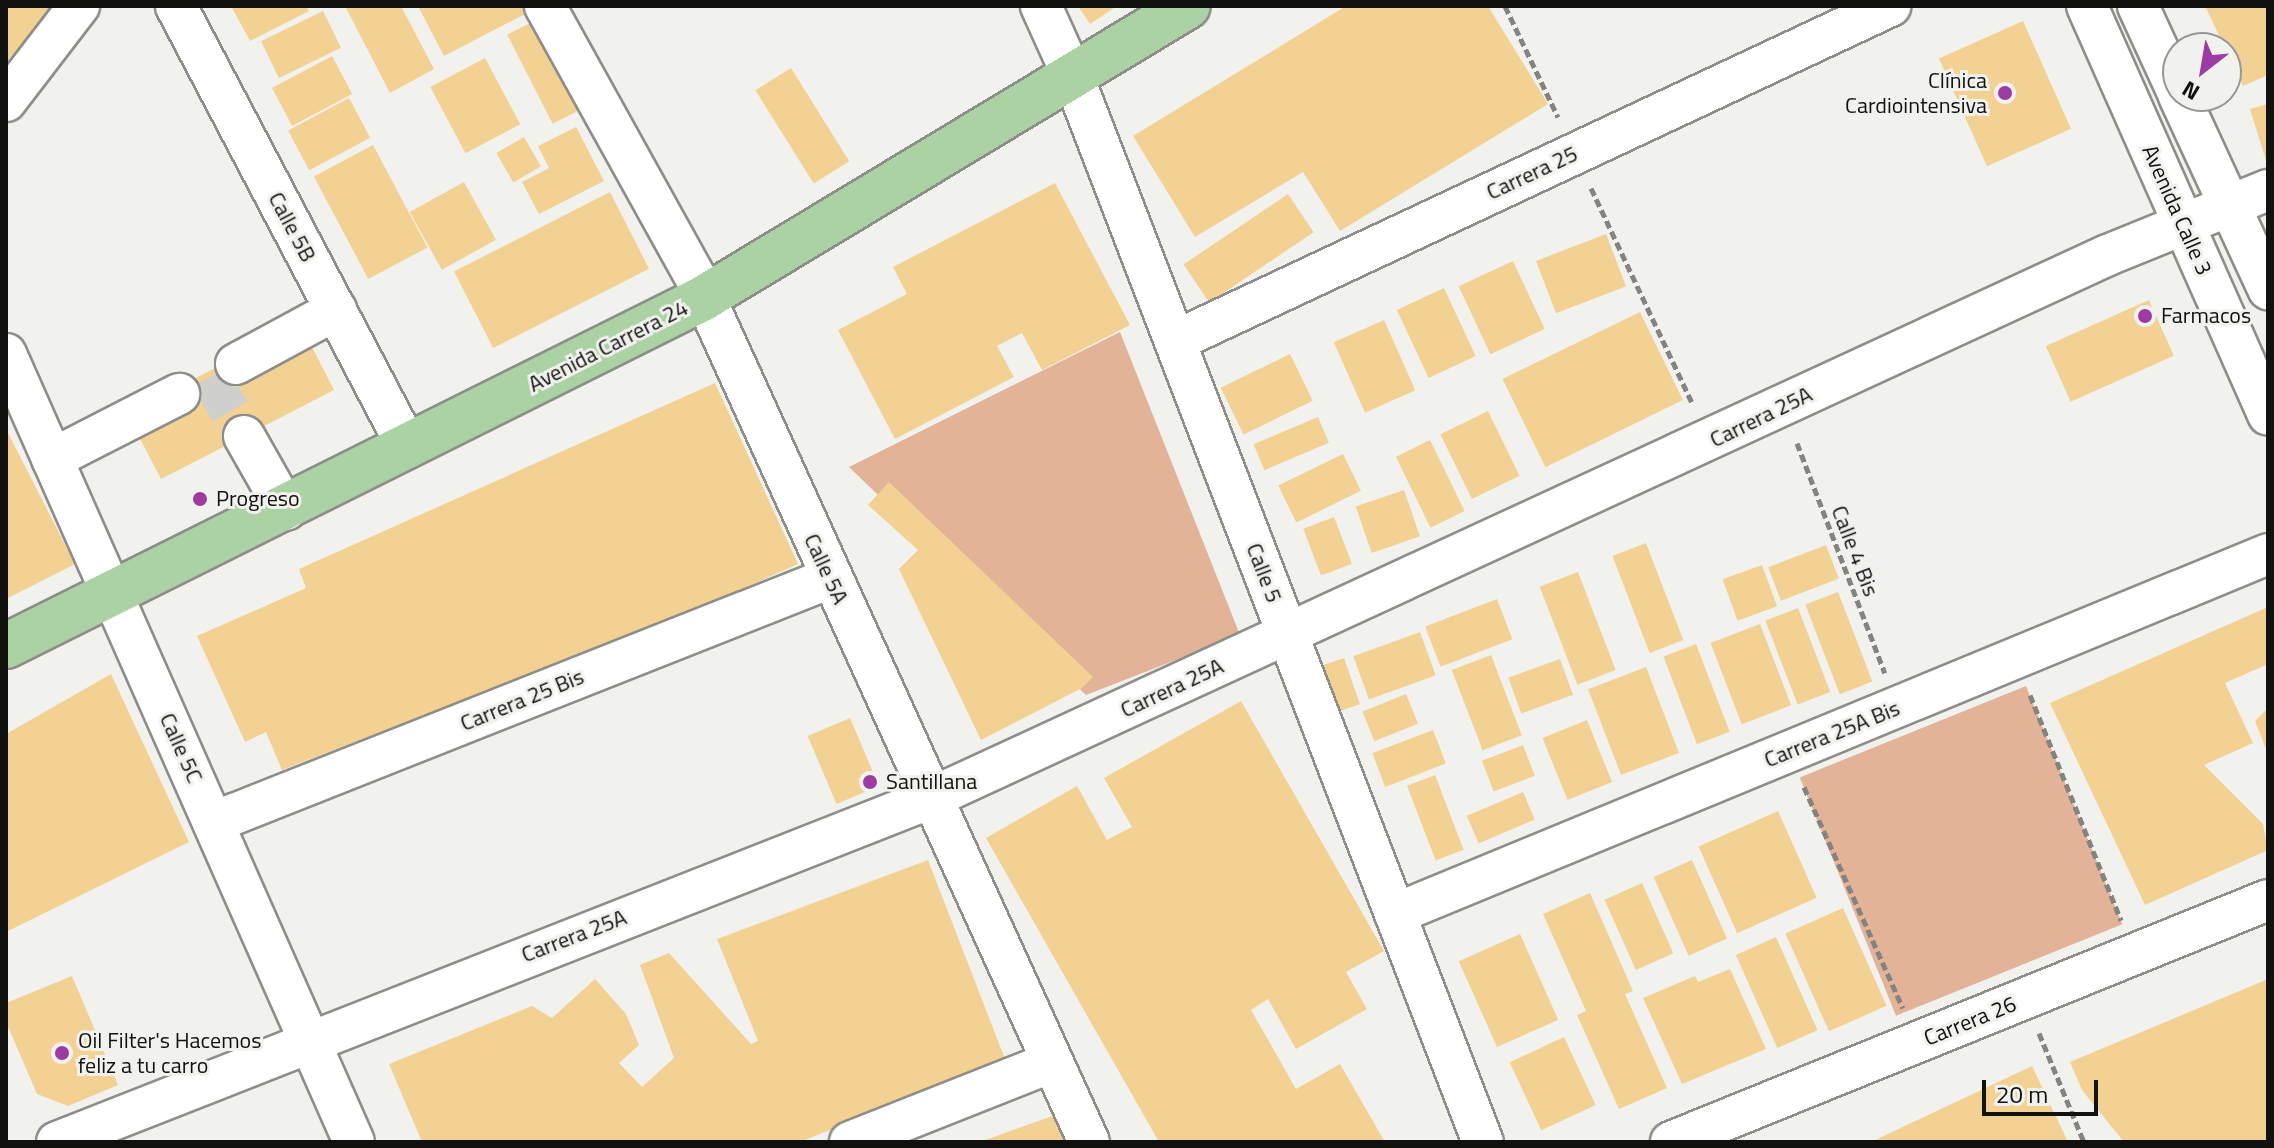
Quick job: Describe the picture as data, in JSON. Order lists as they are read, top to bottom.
{
  "streets": {
    "main road": ["Avenida Carrera 24"],
    "street": [
      "Carrera 25",
      "Avenida Calle 3",
      "Calle 5B",
      "Carrera 25A",
      "Calle 5A",
      "Calle 5",
      "Carrera 25 Bis",
      "Carrera 25A Bis",
      "Calle 5C",
      "Carrera 26"
    ],
    "path": ["Calle 4 Bis"]
  },
  "crossings": [
    ["Carrera 25", "Calle 5"],
    ["Avenida Calle 3", "Carrera 25A"],
    ["Calle 5B", "Avenida Carrera 24"],
    ["Avenida Carrera 24", "Calle 5A"],
    ["Avenida Carrera 24", "Calle 5"],
    ["Avenida Carrera 24", "Calle 5C"],
    ["Carrera 25A", "Calle 4 Bis"],
    ["Carrera 25A", "Calle 5A"],
    ["Carrera 25A", "Calle 5"],
    ["Carrera 25A", "Calle 5C"],
    ["Calle 4 Bis", "Carrera 25A Bis"],
    ["Calle 5A", "Carrera 25 Bis"],
    ["Calle 5", "Carrera 25A Bis"],
    ["Carrera 25 Bis", "Calle 5C"]
  ],
  "places": [
    "Clínica Cardiointensiva",
    "Farmacos",
    "Progreso",
    "Santillana",
    "Oil Filter's Hacemos feliz a tu carro"
  ],
  "scale_bar": "20 m",
  "north": "bottom left"
}
